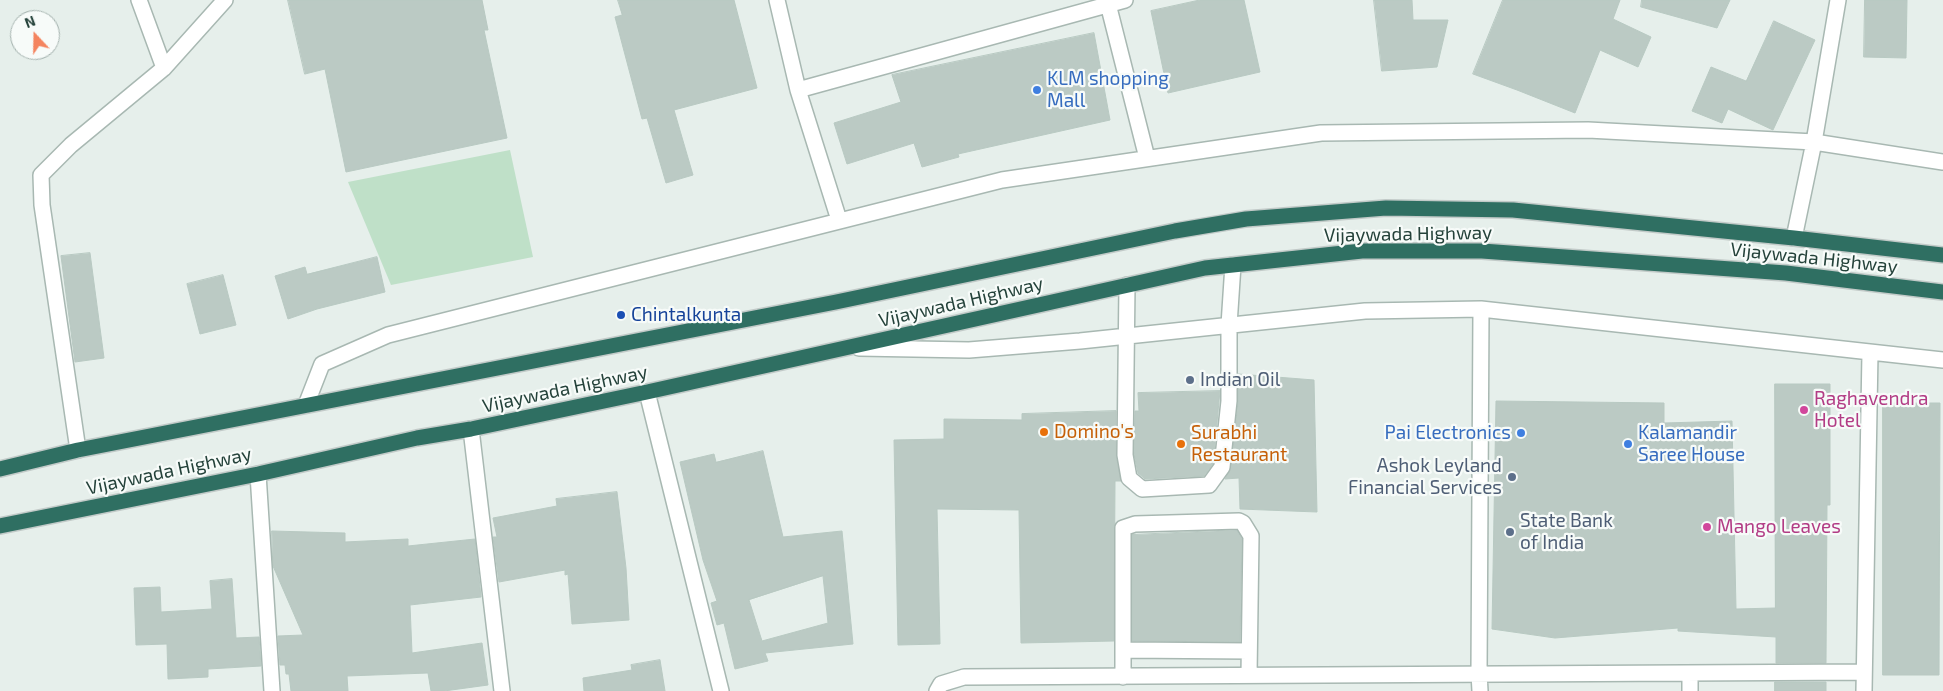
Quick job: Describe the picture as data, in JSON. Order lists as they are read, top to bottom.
{
  "streets": {
    "highway": ["Vijaywada Highway"]
  },
  "places": [
    "KLM shopping Mall",
    "Chintalkunta",
    "Indian Oil",
    "Raghavendra Hotel",
    "Domino's",
    "Pai Electronics",
    "Surabhi Restaurant",
    "Kalamandir Saree House",
    "Ashok Leyland Financial Services",
    "Mango Leaves",
    "State Bank of India"
  ],
  "north": "top"
}
